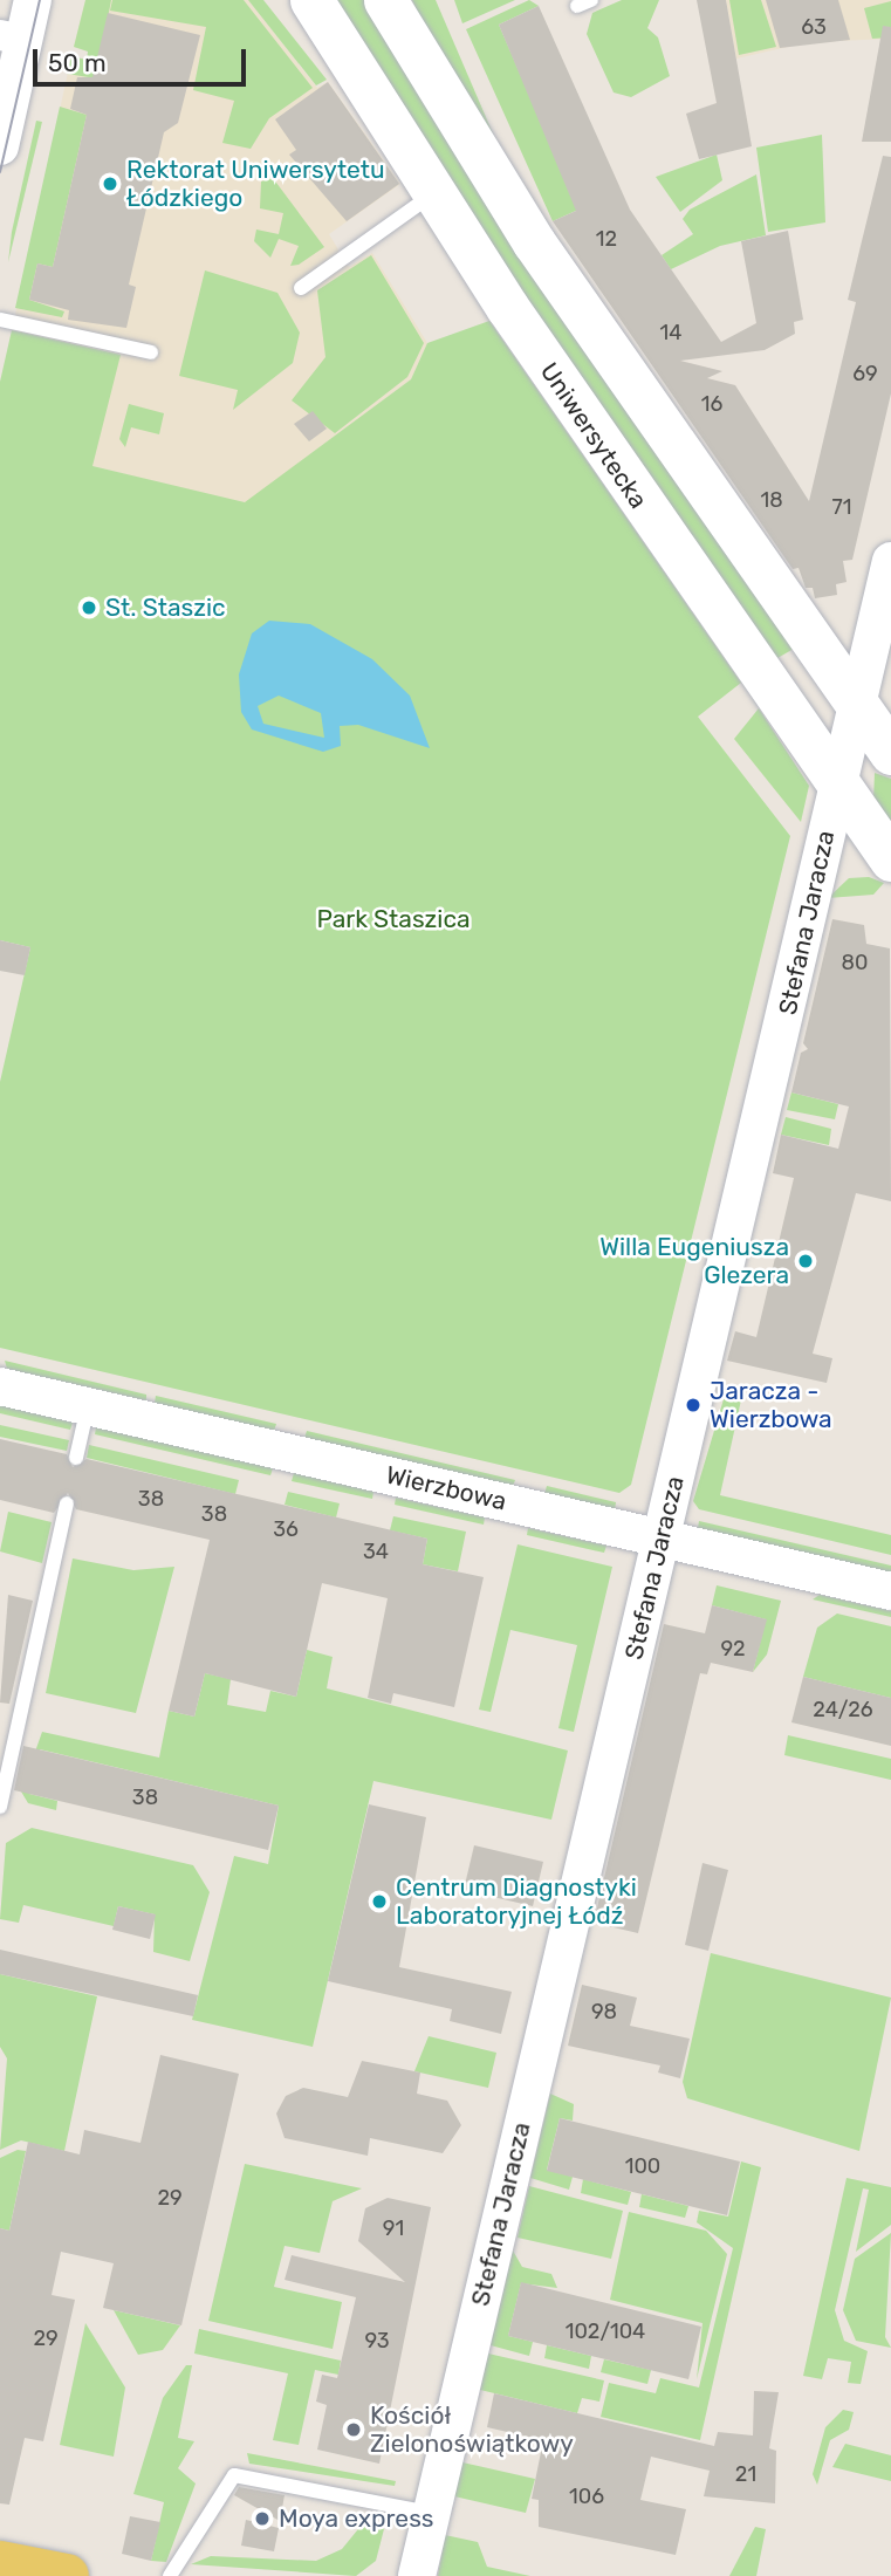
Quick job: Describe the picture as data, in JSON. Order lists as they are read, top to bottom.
{
  "streets": {
    "main road": ["Uniwersytecka"],
    "street": ["Stefana Jaracza", "Wierzbowa"]
  },
  "crossings": [
    ["Uniwersytecka", "Stefana Jaracza"],
    ["Stefana Jaracza", "Wierzbowa"]
  ],
  "parks": ["Park Staszica"],
  "places": [
    "Rektorat Uniwersytetu Łódzkiego",
    "St. Staszic",
    "Willa Eugeniusza Glezera",
    "Jaracza - Wierzbowa",
    "Centrum Diagnostyki Laboratoryjnej Łódź",
    "Kościół Zielonoświątkowy",
    "Moya express"
  ],
  "house_numbers": [
    "63",
    "12",
    "14",
    "69",
    "16",
    "18",
    "71",
    "80",
    "38",
    "38",
    "36",
    "34",
    "92",
    "24/26",
    "38",
    "98",
    "100",
    "29",
    "91",
    "102/104",
    "29",
    "93",
    "21",
    "106"
  ],
  "scale_bar": "50 m"
}
